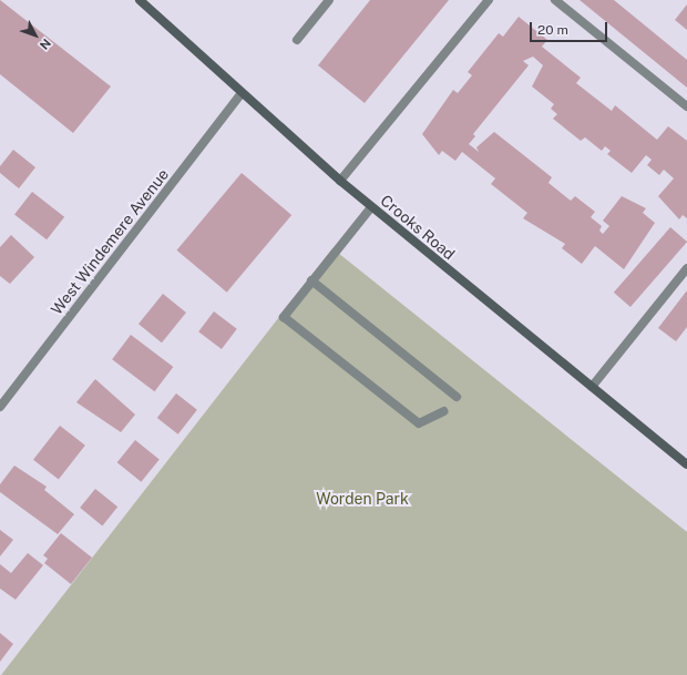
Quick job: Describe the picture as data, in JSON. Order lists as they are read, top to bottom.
{
  "streets": {
    "main road": ["Crooks Road"],
    "street": ["West Windemere Avenue"]
  },
  "crossings": [
    ["Crooks Road", "West Windemere Avenue"]
  ],
  "parks": ["Worden Park"],
  "scale_bar": "20 m",
  "north": "bottom right"
}
